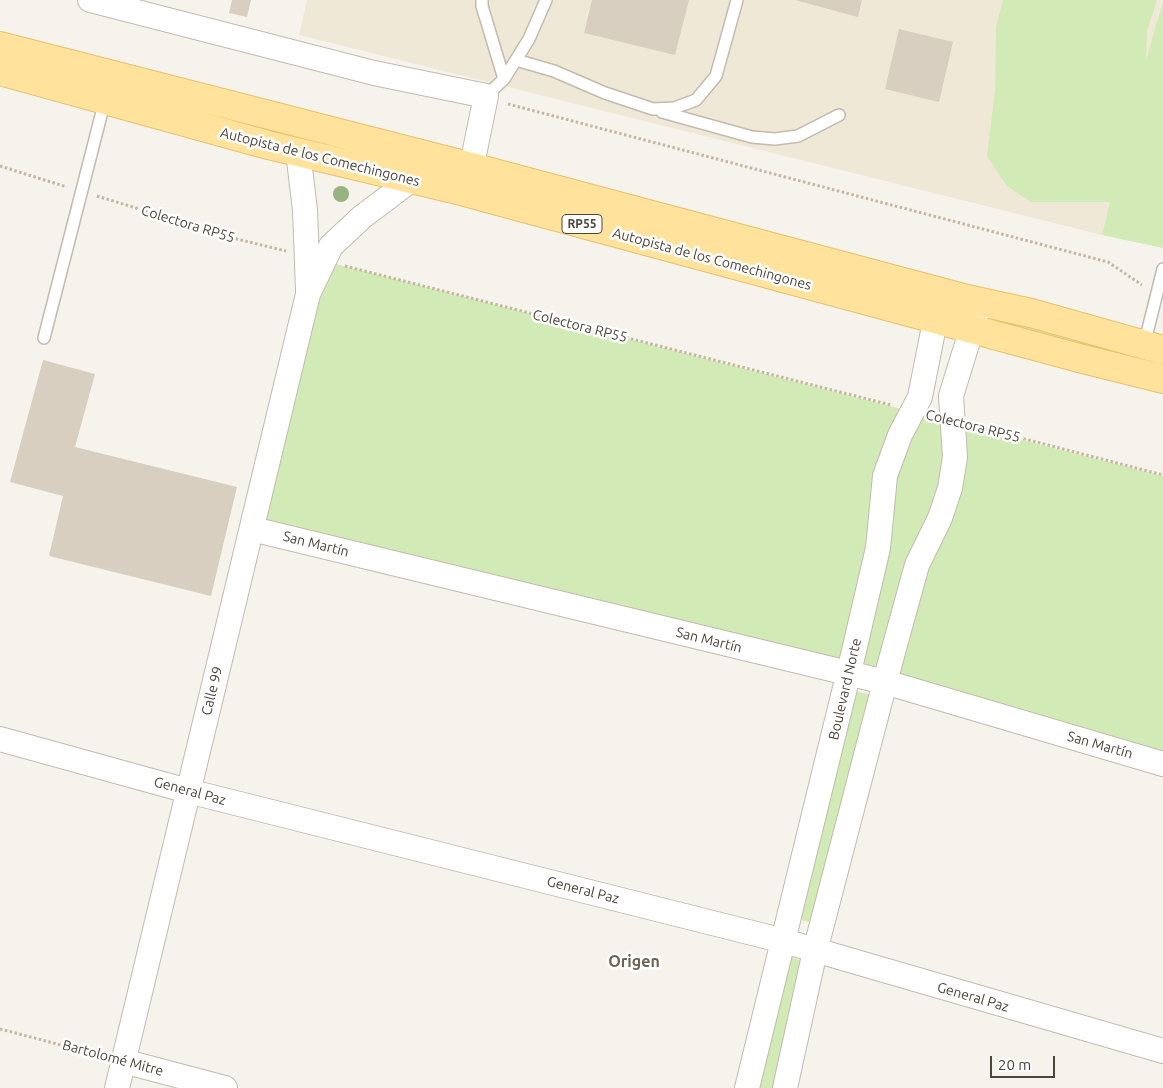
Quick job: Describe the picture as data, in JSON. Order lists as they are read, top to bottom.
{
  "streets": {
    "main road": ["Autopista de los Comechingones", "RP55"],
    "street": [
      "San Martín",
      "Boulevard Norte",
      "Calle 99",
      "General Paz",
      "Bartolomé Mitre"
    ],
    "path": ["Colectora RP55"]
  },
  "crossings": [
    ["Autopista de los Comechingones", "Boulevard Norte"],
    ["San Martín", "Boulevard Norte"],
    ["San Martín", "Calle 99"],
    ["Boulevard Norte", "General Paz"],
    ["Calle 99", "General Paz"],
    ["Calle 99", "Bartolomé Mitre"]
  ],
  "districts": ["Origen"],
  "scale_bar": "20 m"
}
